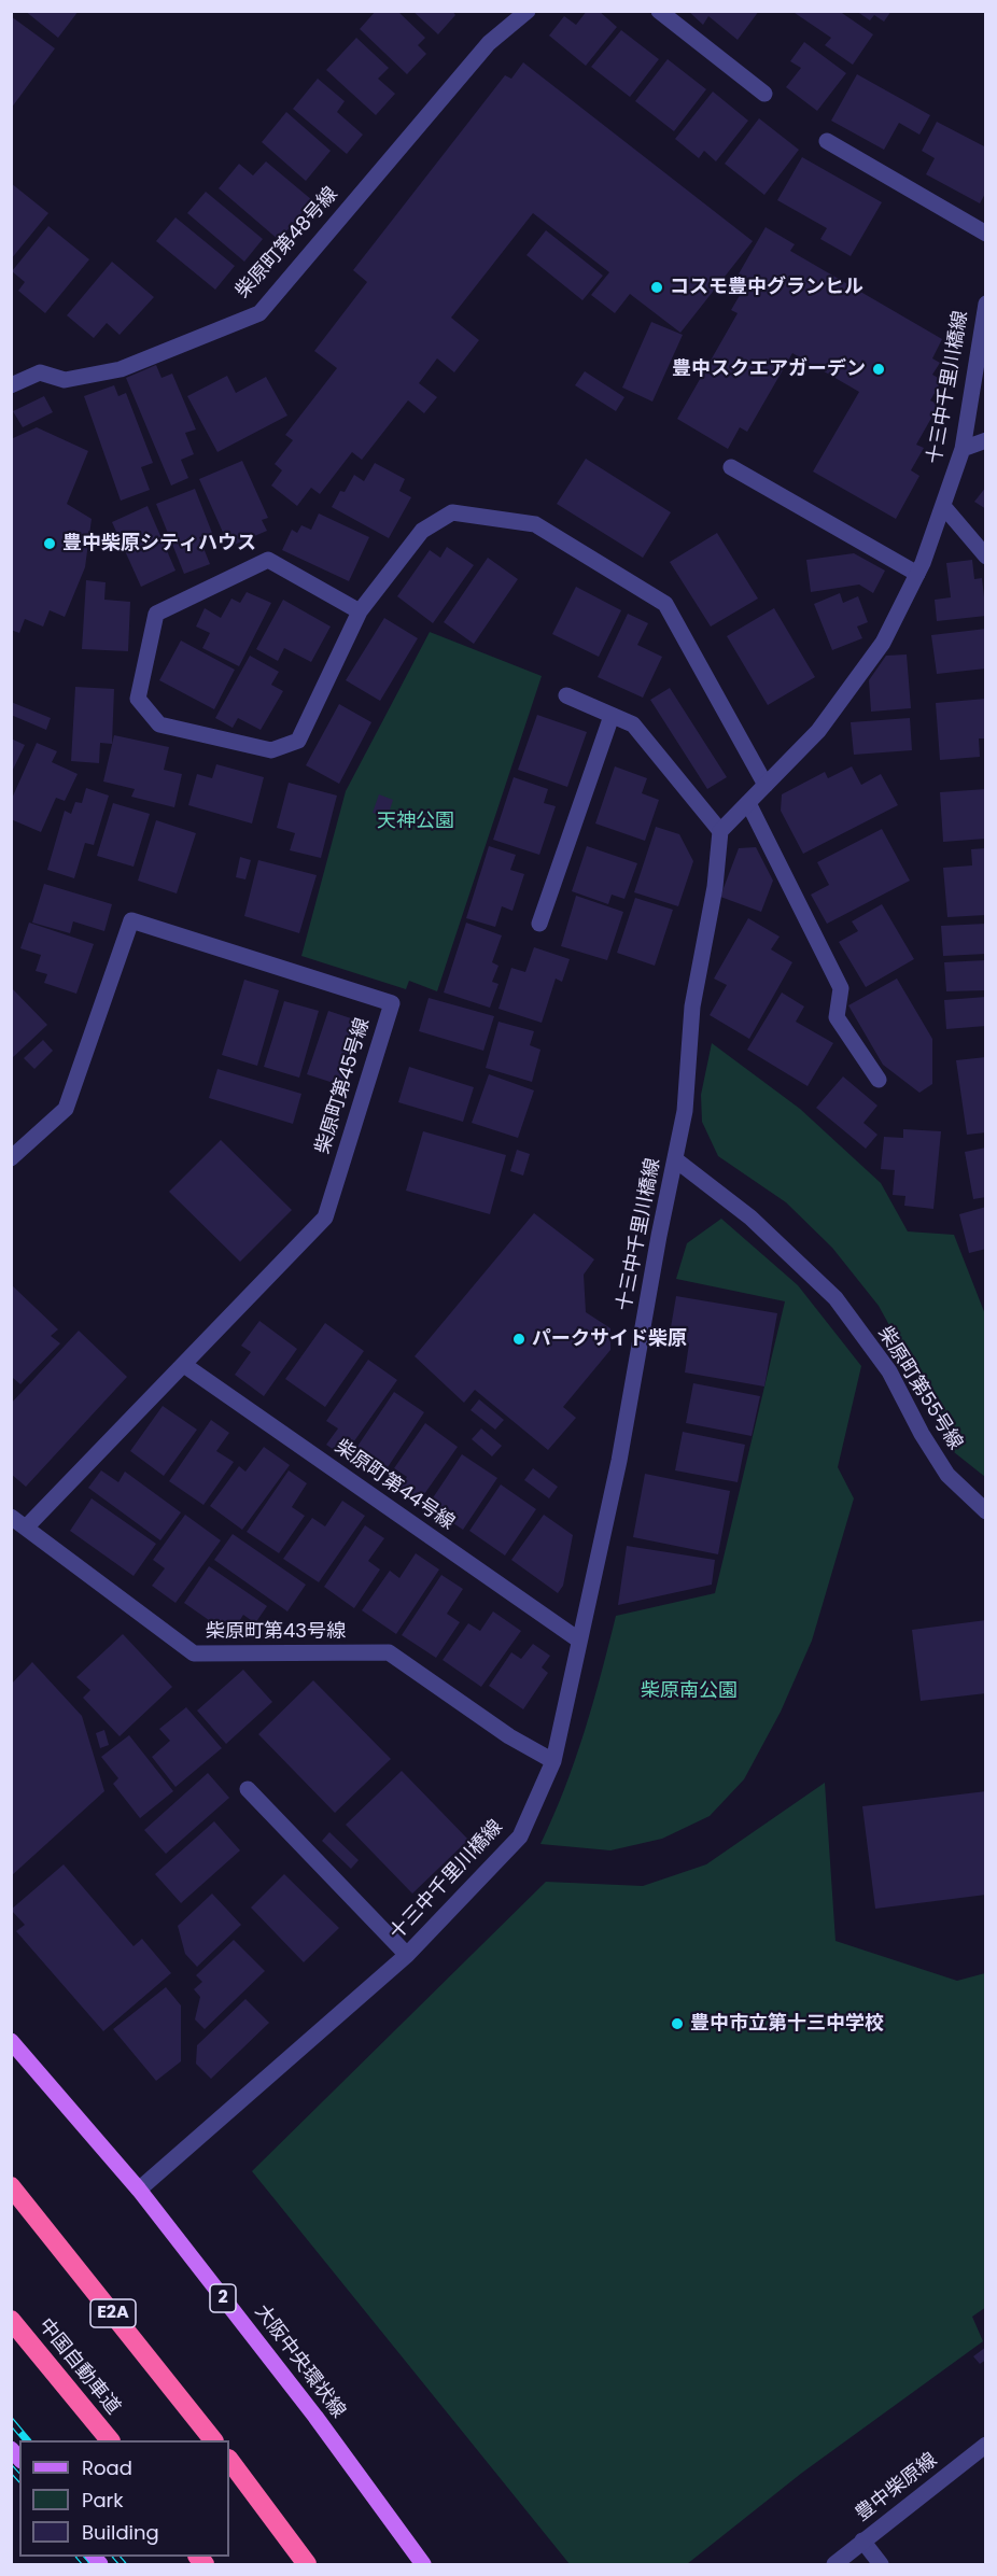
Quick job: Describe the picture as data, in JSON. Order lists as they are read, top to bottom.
{
  "streets": {
    "highway": ["E2A", "中国自動車道"],
    "main road": ["2", "大阪中央環状線"],
    "street": [
      "柴原町第48号線",
      "十三中千里川橋線",
      "柴原町第45号線",
      "柴原町第55号線",
      "柴原町第44号線",
      "柴原町第43号線",
      "豊中柴原線"
    ]
  },
  "crossings": [
    ["十三中千里川橋線", "柴原町第55号線"],
    ["十三中千里川橋線", "柴原町第44号線"],
    ["十三中千里川橋線", "柴原町第43号線"],
    ["十三中千里川橋線", "大阪中央環状線"],
    ["柴原町第45号線", "柴原町第44号線"],
    ["柴原町第45号線", "柴原町第43号線"]
  ],
  "parks": ["天神公園", "柴原南公園"],
  "places": [
    "コスモ豊中グランヒル",
    "豊中スクエアガーデン",
    "豊中柴原シティハウス",
    "パークサイド柴原",
    "豊中市立第十三中学校"
  ],
  "legend": ["Road", "Park", "Building"]
}
